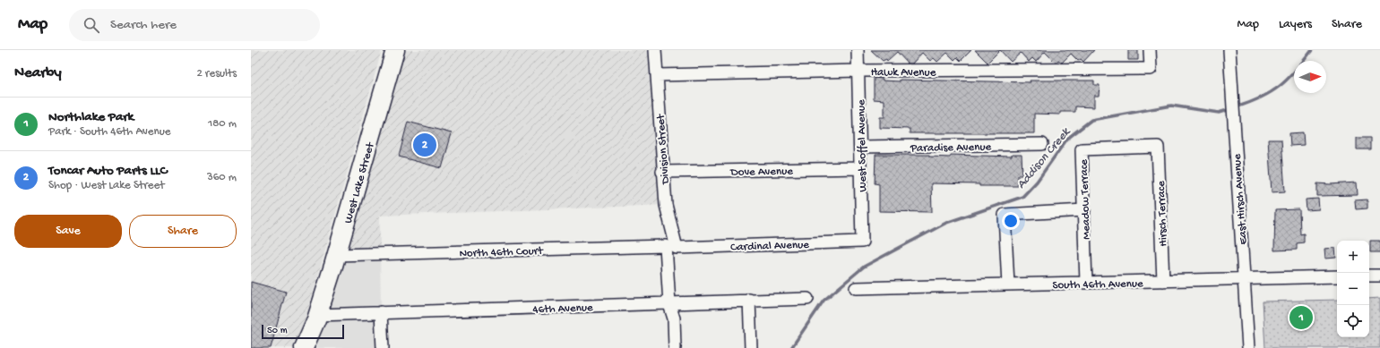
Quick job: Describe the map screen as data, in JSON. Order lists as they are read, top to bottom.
{
  "streets": {
    "main road": ["West Lake Street"],
    "street": [
      "Hawk Avenue",
      "West Soffel Avenue",
      "Paradise Avenue",
      "Division Street",
      "Dove Avenue",
      "Meadow Terrace",
      "East Hirsch Avenue",
      "Hirsch Terrace",
      "Cardinal Avenue",
      "North 46th Court",
      "South 46th Avenue",
      "46th Avenue"
    ]
  },
  "crossings": [
    ["Hawk Avenue", "West Soffel Avenue"],
    ["Hawk Avenue", "Division Street"],
    ["West Soffel Avenue", "Paradise Avenue"],
    ["West Soffel Avenue", "Dove Avenue"],
    ["West Soffel Avenue", "Cardinal Avenue"],
    ["Division Street", "Dove Avenue"],
    ["Division Street", "Cardinal Avenue"],
    ["Division Street", "North 46th Court"],
    ["Division Street", "46th Avenue"],
    ["West Lake Street", "North 46th Court"],
    ["West Lake Street", "46th Avenue"],
    ["Meadow Terrace", "Hirsch Terrace"],
    ["Meadow Terrace", "South 46th Avenue"],
    ["East Hirsch Avenue", "South 46th Avenue"],
    ["Hirsch Terrace", "South 46th Avenue"],
    ["Cardinal Avenue", "North 46th Court"]
  ],
  "water": ["Addison Creek"],
  "scale_bar": "50 m",
  "north": "right",
  "page": {
    "header": "Map",
    "search": "Search here",
    "nav": ["Map", "Layers", "Share"],
    "heading": ["Nearby", "2 results"],
    "list": [
      {
        "mark": "1",
        "name": "Northlake Park",
        "note": "Park · South 46th Avenue",
        "value": "180 m"
      },
      {
        "mark": "2",
        "name": "Toncar Auto Parts LLC",
        "note": "Shop · West Lake Street",
        "value": "360 m"
      }
    ],
    "pins": ["2", "1"],
    "buttons": ["Save", "Share"],
    "map_buttons": ["+", "−"],
    "scale": "50 m"
  }
}
